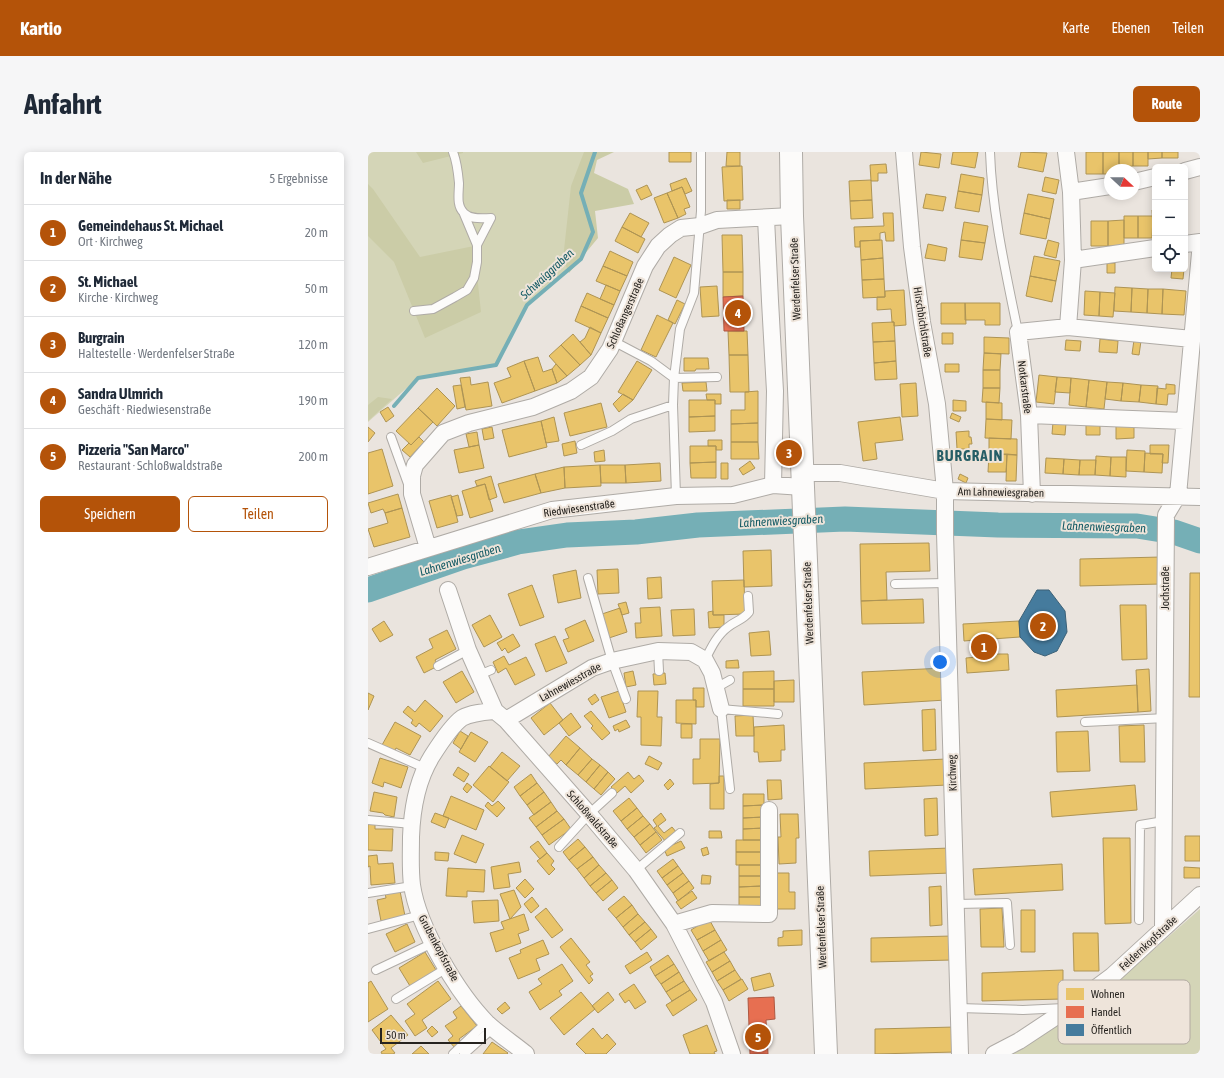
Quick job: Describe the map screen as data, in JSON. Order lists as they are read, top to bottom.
{
  "streets": {
    "street": [
      "Werdenfelser Straße",
      "Schloßangerstraße",
      "Hirschbichlstraße",
      "Notkarstraße",
      "Am Lahnewiesgraben",
      "Riedwiesenstraße",
      "Jochstraße",
      "Lahnewiesstraße",
      "Kirchweg",
      "Schloßwaldstraße",
      "Feldernkopfstraße",
      "Grubenkopfstraße"
    ]
  },
  "crossings": [
    ["Werdenfelser Straße", "Schloßangerstraße"],
    ["Werdenfelser Straße", "Am Lahnewiesgraben"],
    ["Werdenfelser Straße", "Riedwiesenstraße"],
    ["Schloßangerstraße", "Riedwiesenstraße"],
    ["Hirschbichlstraße", "Am Lahnewiesgraben"],
    ["Hirschbichlstraße", "Kirchweg"],
    ["Notkarstraße", "Am Lahnewiesgraben"],
    ["Am Lahnewiesgraben", "Riedwiesenstraße"],
    ["Am Lahnewiesgraben", "Jochstraße"],
    ["Am Lahnewiesgraben", "Kirchweg"],
    ["Jochstraße", "Feldernkopfstraße"],
    ["Lahnewiesstraße", "Schloßwaldstraße"],
    ["Lahnewiesstraße", "Grubenkopfstraße"],
    ["Schloßwaldstraße", "Grubenkopfstraße"]
  ],
  "districts": ["BURGRAIN"],
  "water": ["Schwaiggraben", "Lahnenwiesgraben"],
  "legend": ["Wohnen", "Handel", "Öffentlich"],
  "scale_bar": "50 m",
  "north": "right",
  "page": {
    "header": "Kartio",
    "nav": ["Karte", "Ebenen", "Teilen"],
    "buttons": [
      "Route",
      ["Speichern", "Teilen"]
    ],
    "title": "Anfahrt",
    "heading": ["In der Nähe", "5 Ergebnisse"],
    "map_buttons": ["+", "−"],
    "list": [
      {
        "mark": "1",
        "name": "Gemeindehaus St. Michael",
        "note": "Ort · Kirchweg",
        "value": "20 m"
      },
      {
        "mark": "2",
        "name": "St. Michael",
        "note": "Kirche · Kirchweg",
        "value": "50 m"
      },
      {
        "mark": "3",
        "name": "Burgrain",
        "note": "Haltestelle · Werdenfelser Straße",
        "value": "120 m"
      },
      {
        "mark": "4",
        "name": "Sandra Ulmrich",
        "note": "Geschäft · Riedwiesenstraße",
        "value": "190 m"
      },
      {
        "mark": "5",
        "name": "Pizzeria \"San Marco\"",
        "note": "Restaurant · Schloßwaldstraße",
        "value": "200 m"
      }
    ],
    "pins": [
      "4",
      "3",
      "2",
      "1",
      "5"
    ],
    "scale": "50 m"
  }
}
